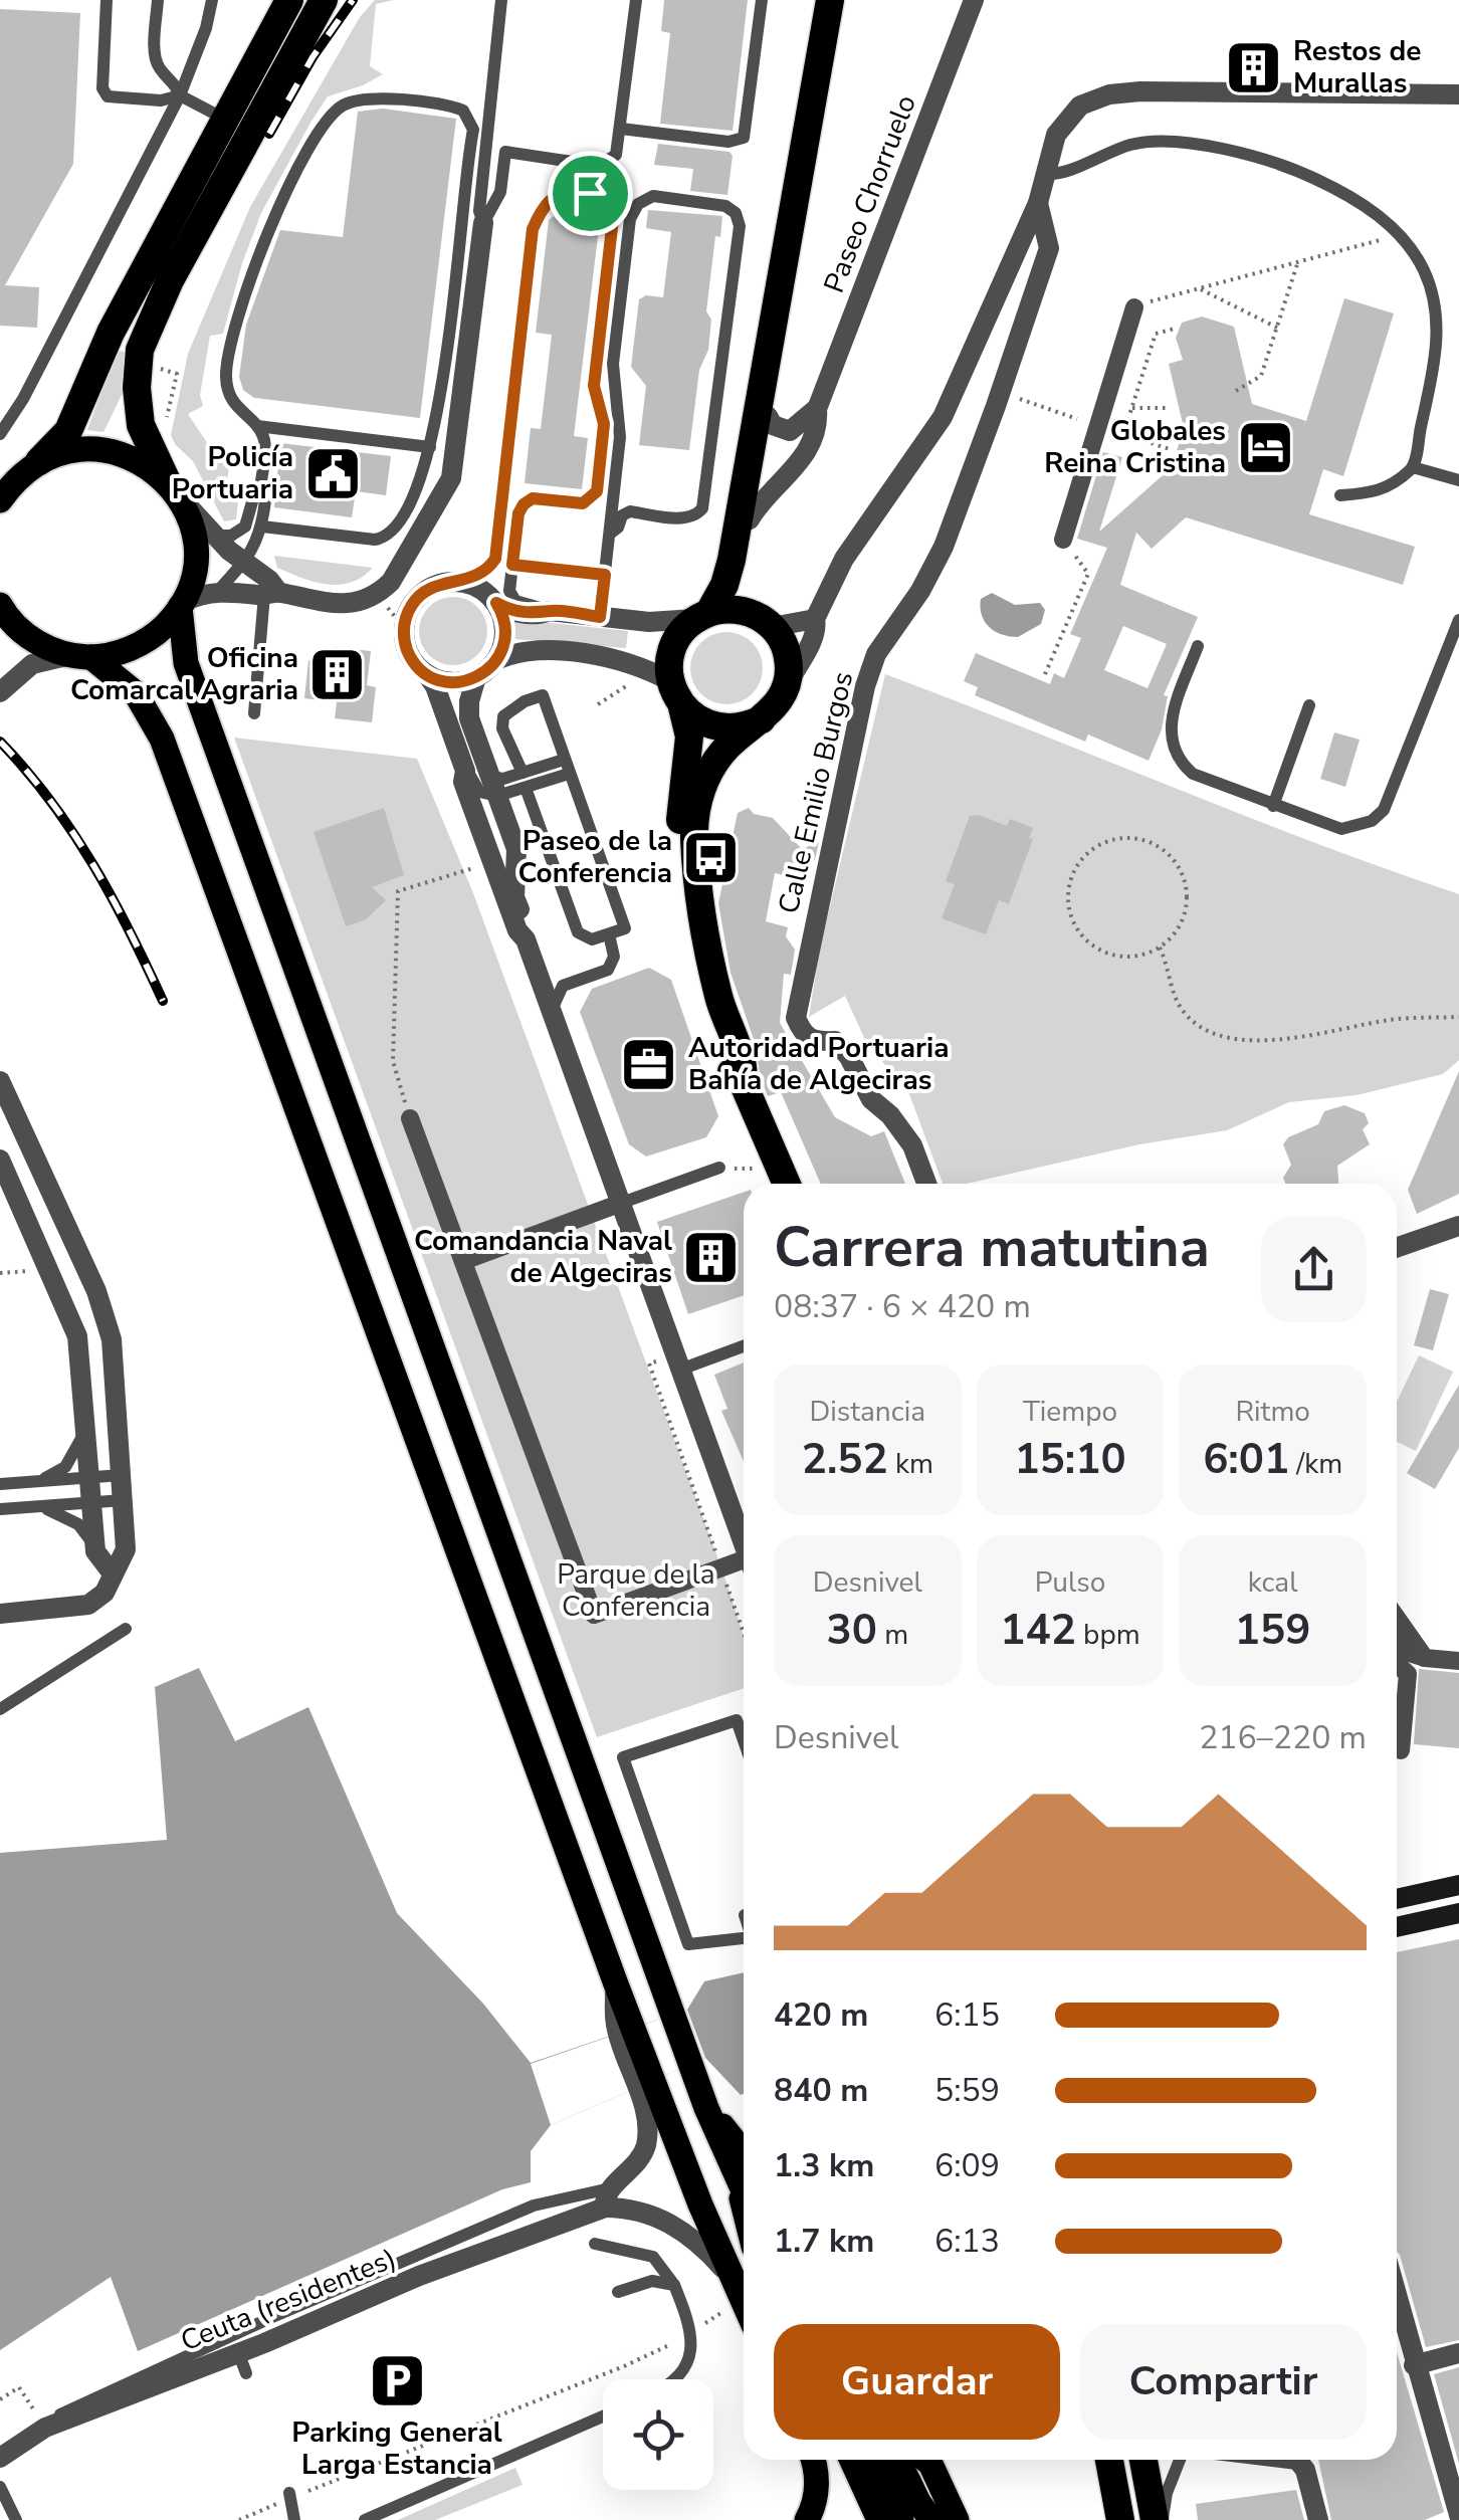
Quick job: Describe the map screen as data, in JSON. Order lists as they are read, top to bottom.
{
  "streets": {
    "street": ["Paseo Chorruelo", "Calle Emilio Burgos", "Ceuta (residentes)"]
  },
  "parks": ["Parque de la Conferencia"],
  "places": {
    "building": ["Restos de Murallas", "Oficina Comarcal Agraria", "Comandancia Naval de Algeciras"],
    "hotel": ["Globales Reina Cristina"],
    "public building": ["Policía Portuaria"],
    "bus stop": ["Paseo de la Conferencia"],
    "office": ["Autoridad Portuaria Bahía de Algeciras"],
    "parking": ["Parking General Larga Estancia"]
  },
  "page": {
    "heading": ["Carrera matutina", "08:37 · 6 × 420 m"],
    "stats": [
      ["Distancia", "2.52 km"],
      ["Tiempo", "15:10"],
      ["Ritmo", "6:01 /km"],
      ["Desnivel", "30 m"],
      ["Pulso", "142 bpm"],
      ["kcal", "159"]
    ],
    "chart": ["Desnivel", "216–220 m"],
    "list": [
      {
        "name": "420 m",
        "note": "6:15"
      },
      {
        "name": "840 m",
        "note": "5:59"
      },
      {
        "name": "1.3 km",
        "note": "6:09"
      },
      {
        "name": "1.7 km",
        "note": "6:13"
      }
    ],
    "buttons": ["Guardar", "Compartir"]
  }
}
